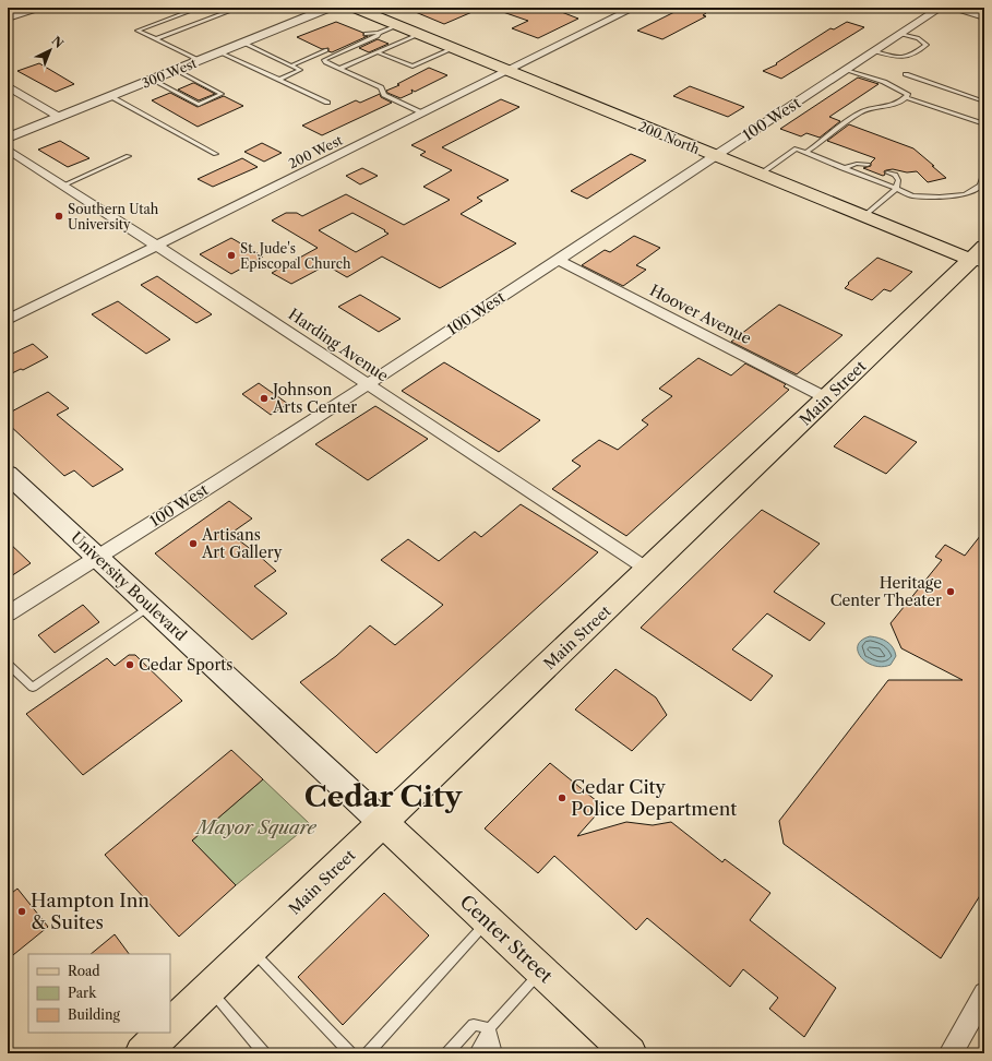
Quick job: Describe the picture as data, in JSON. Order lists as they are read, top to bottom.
{
  "streets": {
    "main road": [
      "200 North",
      "Main Street",
      "University Boulevard",
      "Center Street"
    ],
    "street": [
      "300 West",
      "100 West",
      "200 West",
      "Hoover Avenue",
      "Harding Avenue"
    ]
  },
  "crossings": [
    ["100 West", "200 North"],
    ["100 West", "Hoover Avenue"],
    ["100 West", "Harding Avenue"],
    ["100 West", "University Boulevard"],
    ["200 North", "200 West"],
    ["200 North", "Main Street"],
    ["200 West", "Harding Avenue"],
    ["Hoover Avenue", "Main Street"],
    ["Harding Avenue", "Main Street"],
    ["Main Street", "University Boulevard"],
    ["Main Street", "Center Street"],
    ["University Boulevard", "Center Street"]
  ],
  "districts": ["Cedar City"],
  "parks": ["Mayor Square"],
  "places": [
    "Southern Utah University",
    "St. Jude's Episcopal Church",
    "Johnson Arts Center",
    "Artisans Art Gallery",
    "Heritage Center Theater",
    "Cedar Sports",
    "Cedar City Police Department",
    "Hampton Inn & Suites"
  ],
  "legend": ["Road", "Park", "Building"],
  "north": "top right"
}
